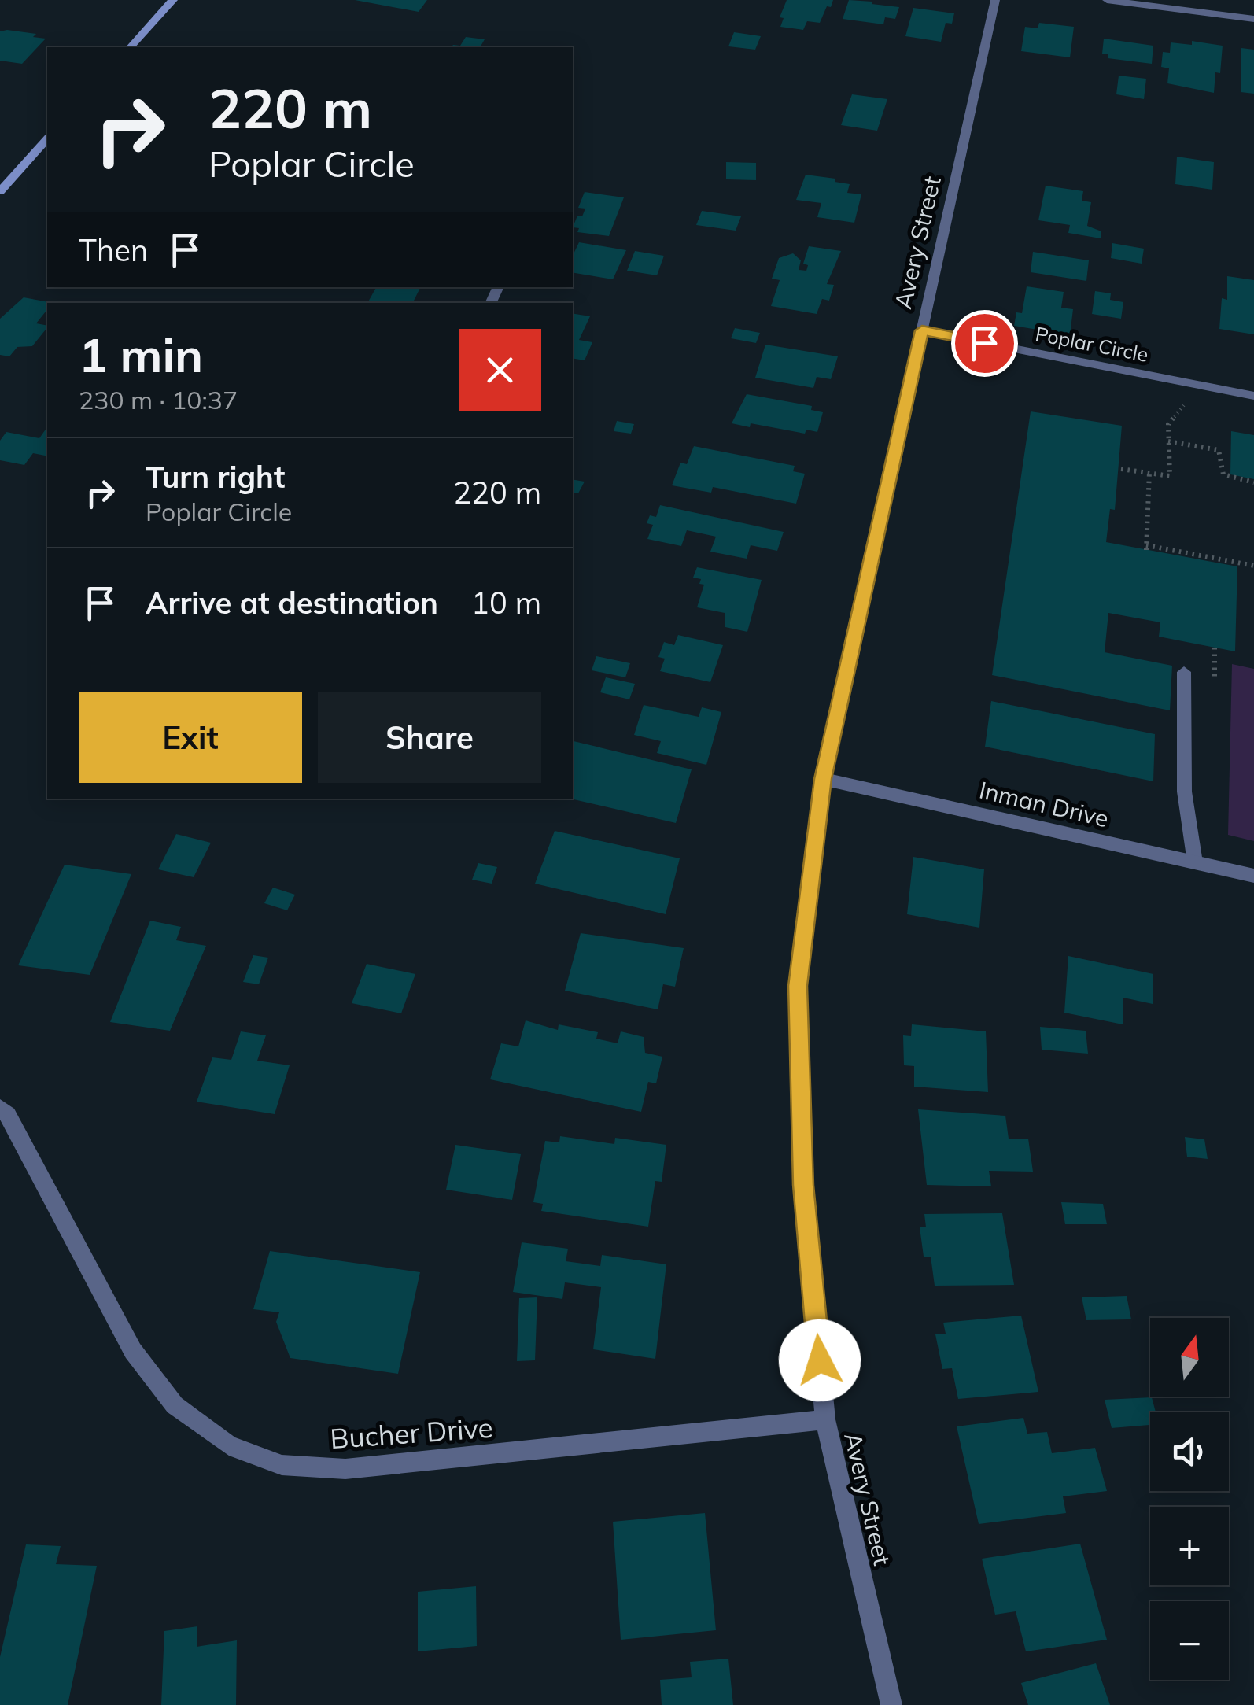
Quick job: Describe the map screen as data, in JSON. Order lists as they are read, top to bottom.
{
  "streets": {
    "street": [
      "Avery Street",
      "Poplar Circle",
      "Inman Drive",
      "Bucher Drive"
    ]
  },
  "crossings": [
    ["Avery Street", "Poplar Circle"],
    ["Avery Street", "Inman Drive"],
    ["Avery Street", "Bucher Drive"]
  ],
  "north": "top",
  "page": {
    "turn": ["220 m", "Poplar Circle"],
    "then": "Then",
    "heading": ["1 min", "230 m · 10:37"],
    "list": [
      {
        "name": "Turn right",
        "note": "Poplar Circle",
        "value": "220 m"
      },
      {
        "name": "Arrive at destination",
        "value": "10 m"
      }
    ],
    "buttons": ["Exit", "Share"],
    "map_buttons": ["+", "−"]
  }
}
